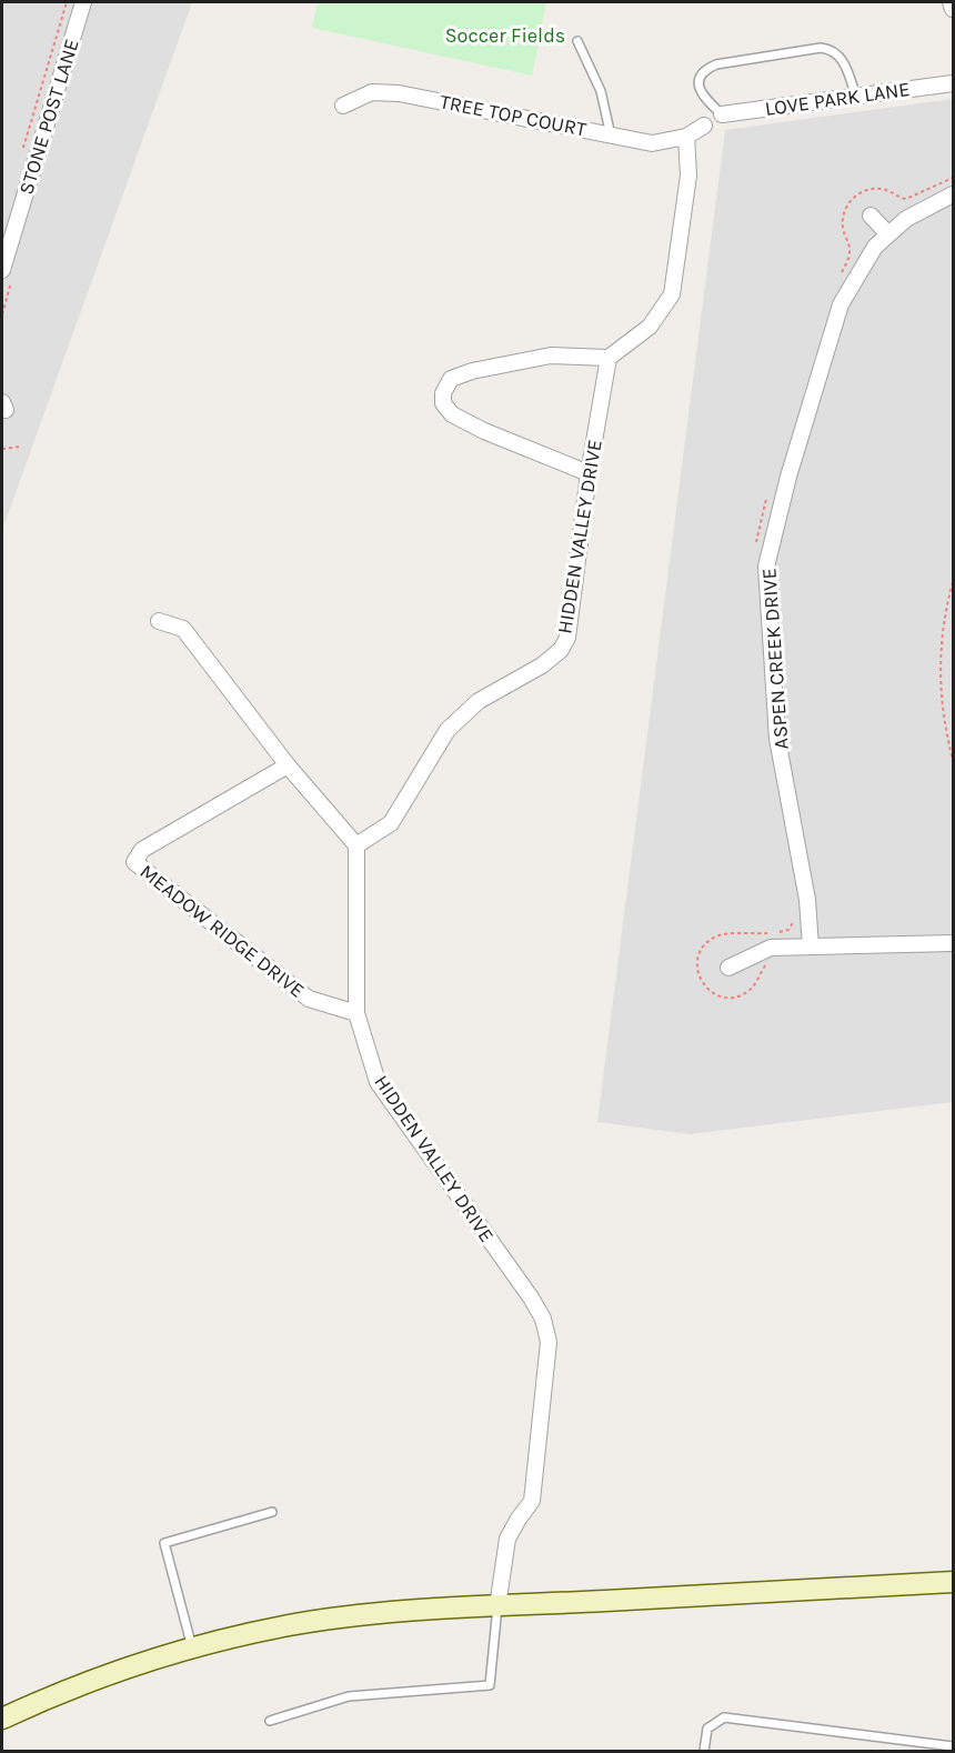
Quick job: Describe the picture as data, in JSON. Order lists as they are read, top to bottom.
{
  "streets": {
    "street": [
      "LOVE PARK LANE",
      "TREE TOP COURT",
      "STONE POST LANE",
      "HIDDEN VALLEY DRIVE",
      "ASPEN CREEK DRIVE",
      "MEADOW RIDGE DRIVE"
    ]
  },
  "crossings": [
    ["HIDDEN VALLEY DRIVE", "MEADOW RIDGE DRIVE"]
  ],
  "parks": ["Soccer Fields"]
}
